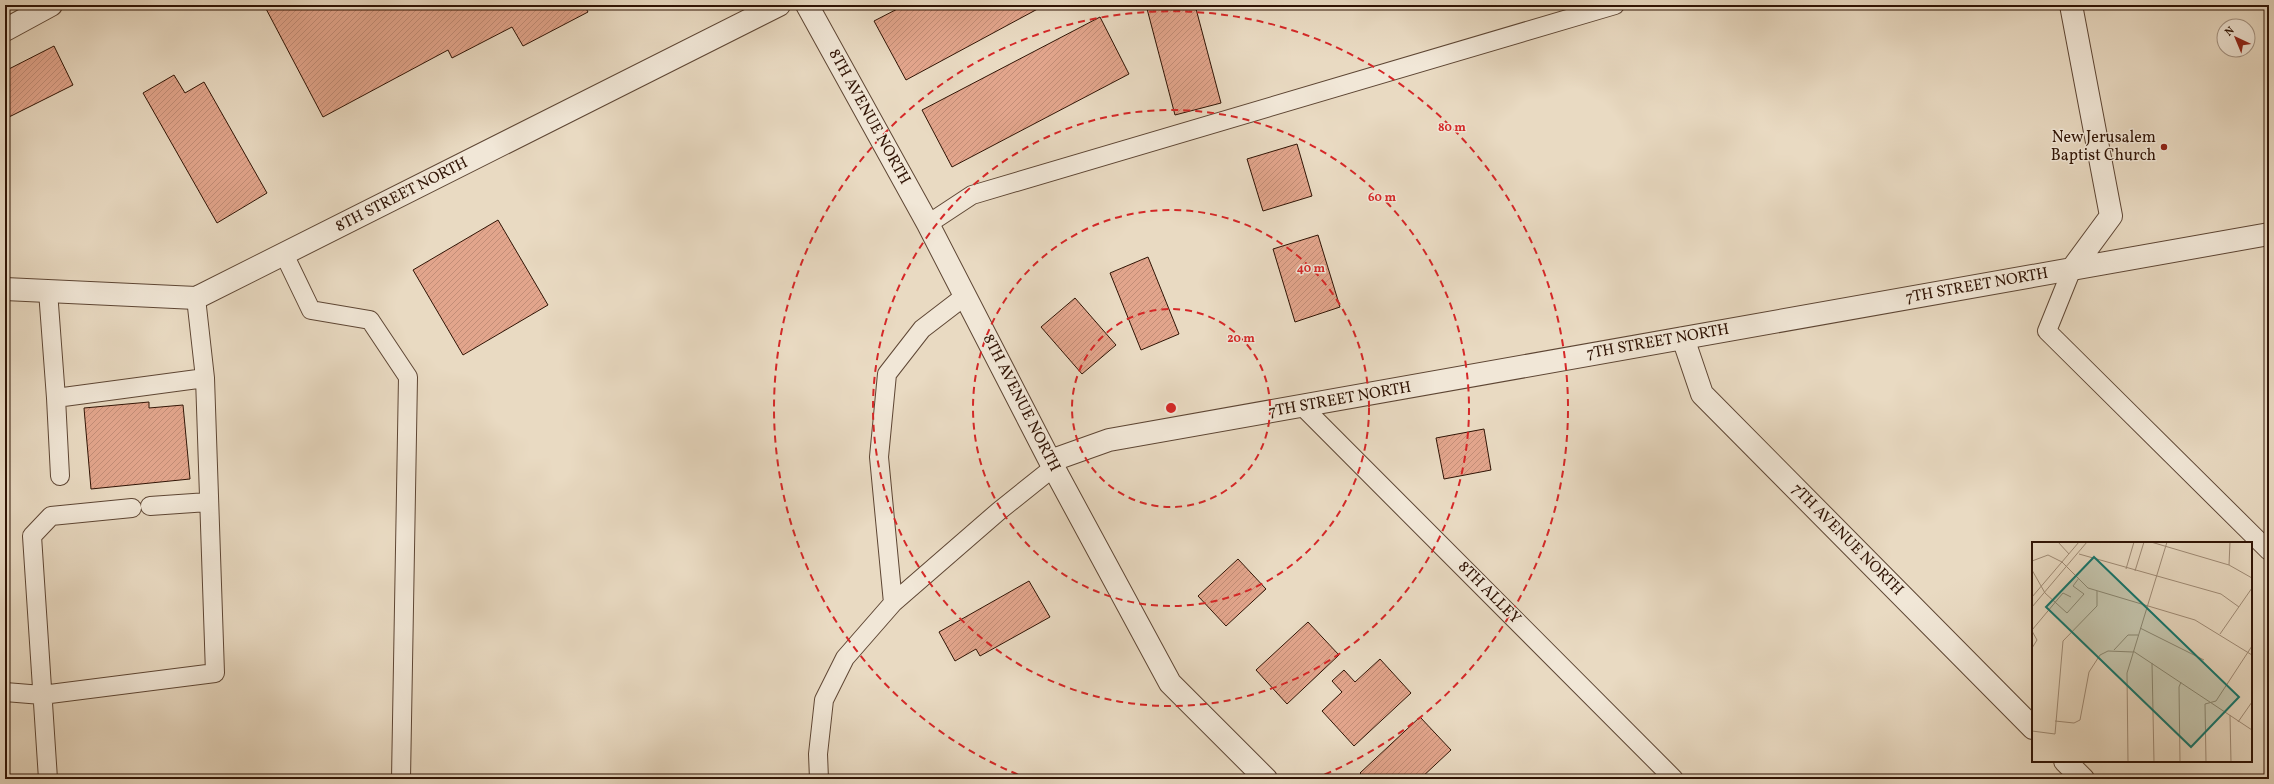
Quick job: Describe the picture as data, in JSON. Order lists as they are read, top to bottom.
{
  "streets": {
    "street": [
      "8TH AVENUE NORTH",
      "8TH STREET NORTH",
      "7TH STREET NORTH",
      "7TH AVENUE NORTH"
    ],
    "lane": ["8TH ALLEY"]
  },
  "crossings": [
    ["8TH AVENUE NORTH", "7TH STREET NORTH"],
    ["7TH STREET NORTH", "7TH AVENUE NORTH"],
    ["7TH STREET NORTH", "8TH ALLEY"]
  ],
  "places": ["New Jerusalem Baptist Church"],
  "north": "top left",
  "rings": [
    "80 m",
    "60 m",
    "40 m",
    "20 m"
  ]
}
